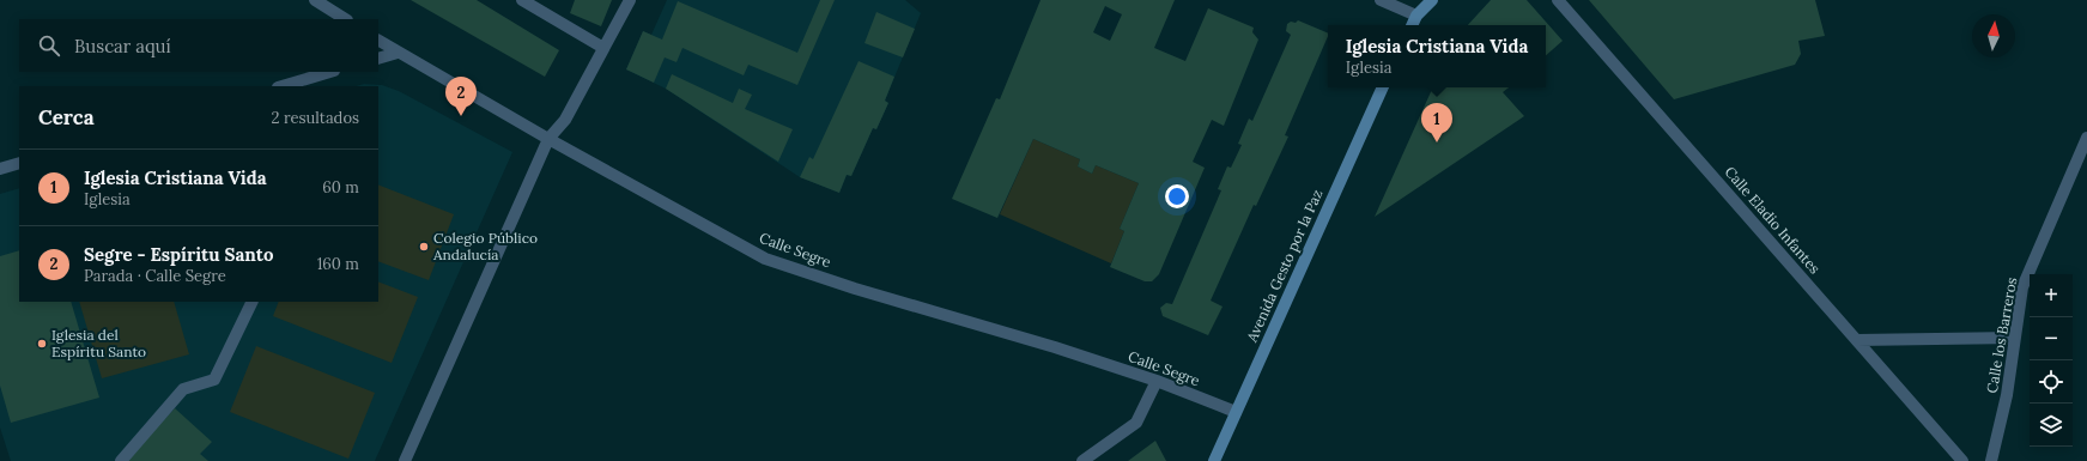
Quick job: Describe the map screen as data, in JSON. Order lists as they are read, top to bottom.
{
  "streets": {
    "main road": ["Avenida Gesto por la Paz"],
    "street": ["Calle Eladio Infantes", "Calle Segre", "Calle los Barreros"]
  },
  "crossings": [
    ["Calle Segre", "Avenida Gesto por la Paz"]
  ],
  "places": ["Colegio Público Andalucía", "Iglesia del Espíritu Santo"],
  "north": "top",
  "page": {
    "search": "Buscar aquí",
    "popup": ["Iglesia Cristiana Vida", "Iglesia"],
    "pins": ["2", "1"],
    "heading": ["Cerca", "2 resultados"],
    "list": [
      {
        "mark": "1",
        "name": "Iglesia Cristiana Vida",
        "note": "Iglesia",
        "value": "60 m"
      },
      {
        "mark": "2",
        "name": "Segre - Espíritu Santo",
        "note": "Parada · Calle Segre",
        "value": "160 m"
      }
    ],
    "map_buttons": ["+", "−"]
  }
}
